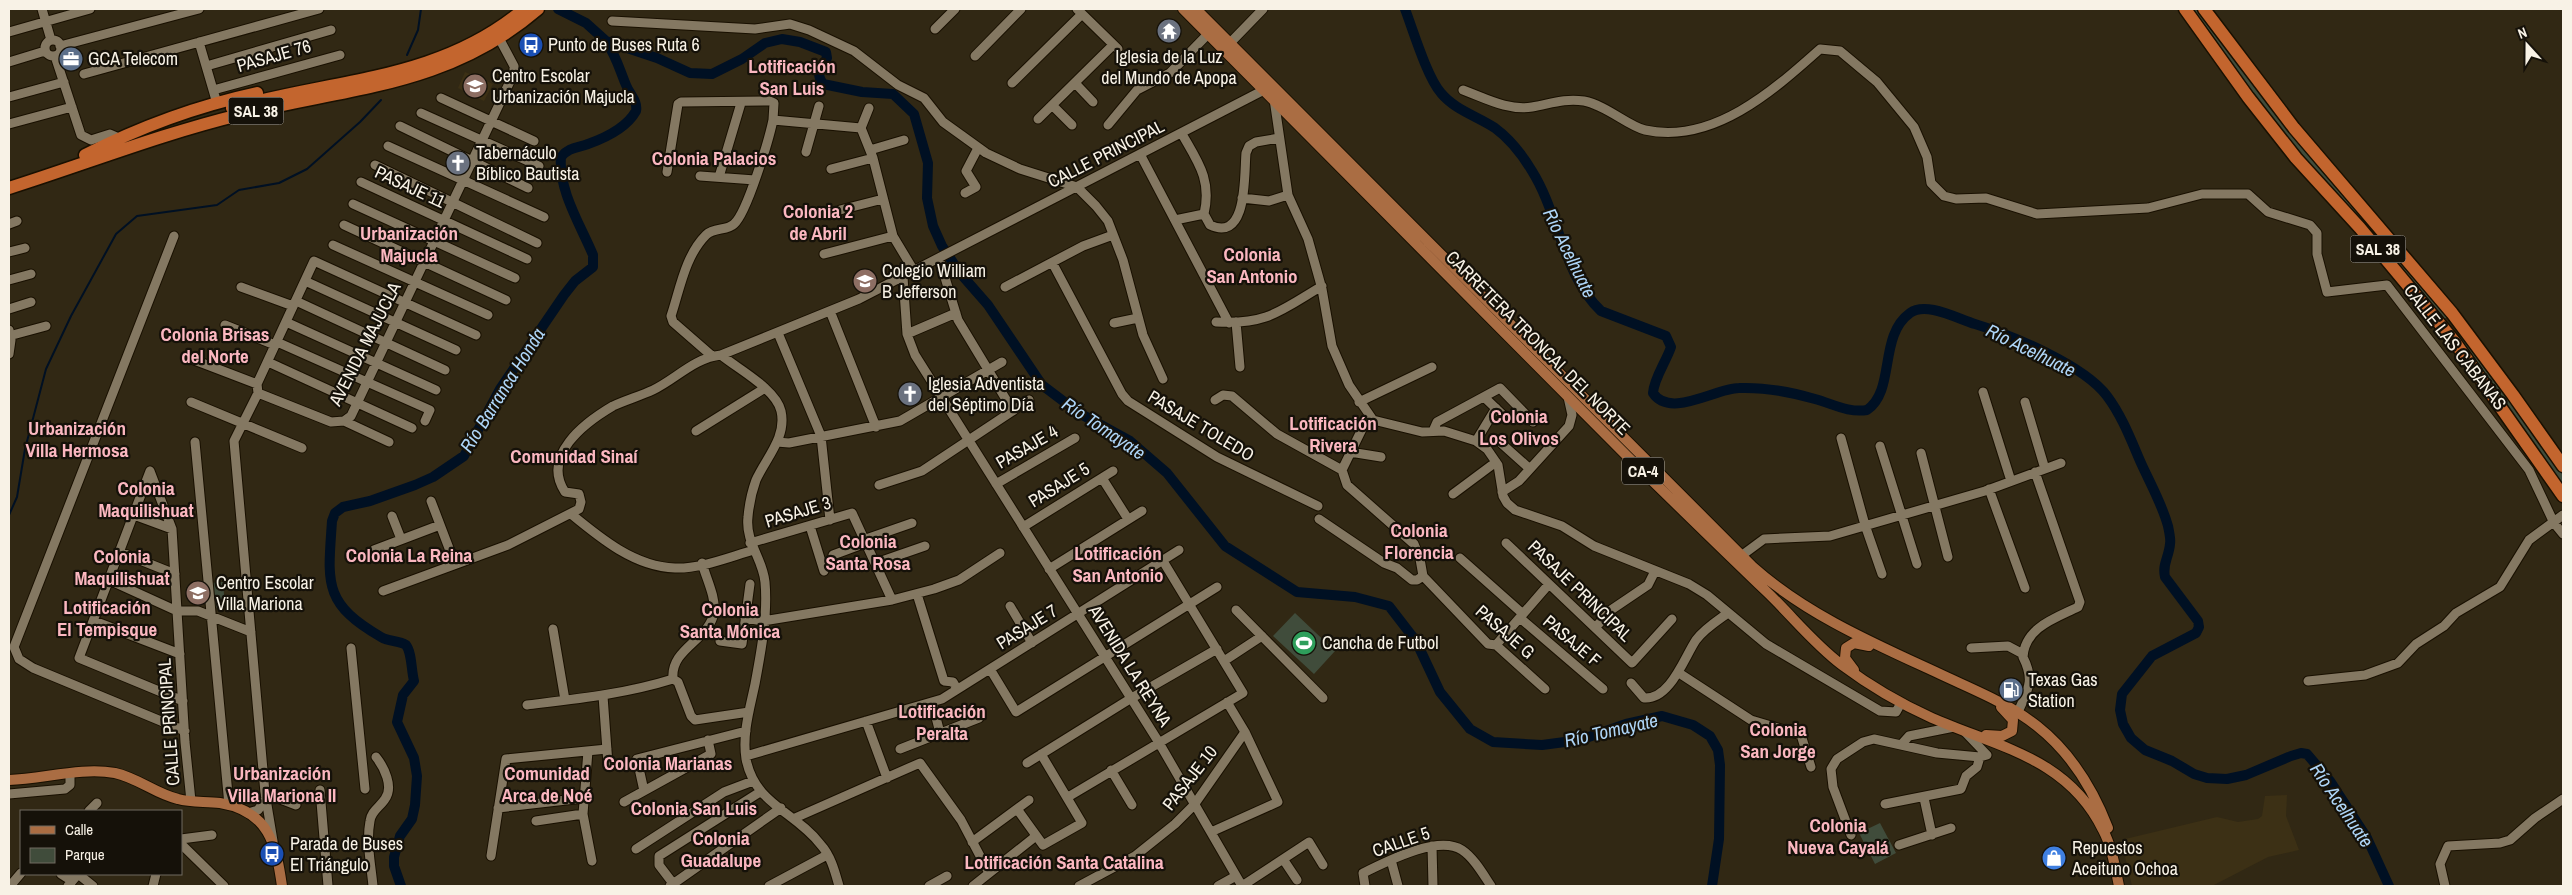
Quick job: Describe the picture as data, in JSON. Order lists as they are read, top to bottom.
{
  "streets": {
    "highway": ["SAL 38"],
    "main road": ["CARRETERA TRONCAL DEL NORTE", "CA-4"],
    "street": [
      "PASAJE 76",
      "CALLE PRINCIPAL",
      "PASAJE 11",
      "AVENIDA MAJUCLA",
      "CALLE LAS CABANAS",
      "PASAJE TOLEDO",
      "PASAJE 4",
      "PASAJE 5",
      "PASAJE 3",
      "PASAJE PRINCIPAL",
      "PASAJE 7",
      "PASAJE G",
      "PASAJE F",
      "AVENIDA LA REYNA",
      "PASAJE 10",
      "CALLE 5"
    ]
  },
  "crossings": [
    ["SAL 38", "AVENIDA MAJUCLA"],
    ["CALLE PRINCIPAL", "CARRETERA TRONCAL DEL NORTE"],
    ["CALLE PRINCIPAL", "AVENIDA LA REYNA"],
    ["PASAJE 11", "AVENIDA MAJUCLA"],
    ["PASAJE 4", "AVENIDA LA REYNA"],
    ["PASAJE 5", "AVENIDA LA REYNA"],
    ["PASAJE 7", "AVENIDA LA REYNA"],
    ["AVENIDA LA REYNA", "PASAJE 10"]
  ],
  "districts": [
    "Lotificación San Luis",
    "Colonia Palacios",
    "Colonia 2 de Abril",
    "Urbanización Majucla",
    "Colonia San Antonio",
    "Colonia Brisas del Norte",
    "Colonia Los Olivos",
    "Lotificación Rivera",
    "Urbanización Villa Hermosa",
    "Comunidad Sinaí",
    "Colonia Maquilishuat",
    "Colonia Florencia",
    "Colonia Santa Rosa",
    "Lotificación San Antonio",
    "Colonia La Reina",
    "Colonia Maquilishuat",
    "Lotificación El Tempisque",
    "Colonia Santa Mónica",
    "Lotificación Peralta",
    "Colonia San Jorge",
    "Colonia Marianas",
    "Urbanización Villa Mariona II",
    "Comunidad Arca de Noé",
    "Colonia San Luis",
    "Colonia Nueva Cayalá",
    "Colonia Guadalupe",
    "Lotificación Santa Catalina"
  ],
  "water": ["Río Acelhuate", "Río Barranca Honda", "Río Tomayate"],
  "places": {
    "temple": ["Iglesia de la Luz del Mundo de Apopa"],
    "bus stop": ["Punto de Buses Ruta 6", "Parada de Buses El Triángulo"],
    "office": ["GCA Telecom"],
    "school or university": ["Centro Escolar Urbanización Majucla", "Colegio William B Jefferson", "Centro Escolar Villa Mariona"],
    "church": ["Tabernáculo Bíblico Bautista", "Iglesia Adventista del Séptimo Día"],
    "sports": ["Cancha de Futbol"],
    "fuel station": ["Texas Gas Station"],
    "shop": ["Repuestos Aceituno Ochoa"]
  },
  "legend": ["Calle", "Parque"],
  "north": "top"
}
